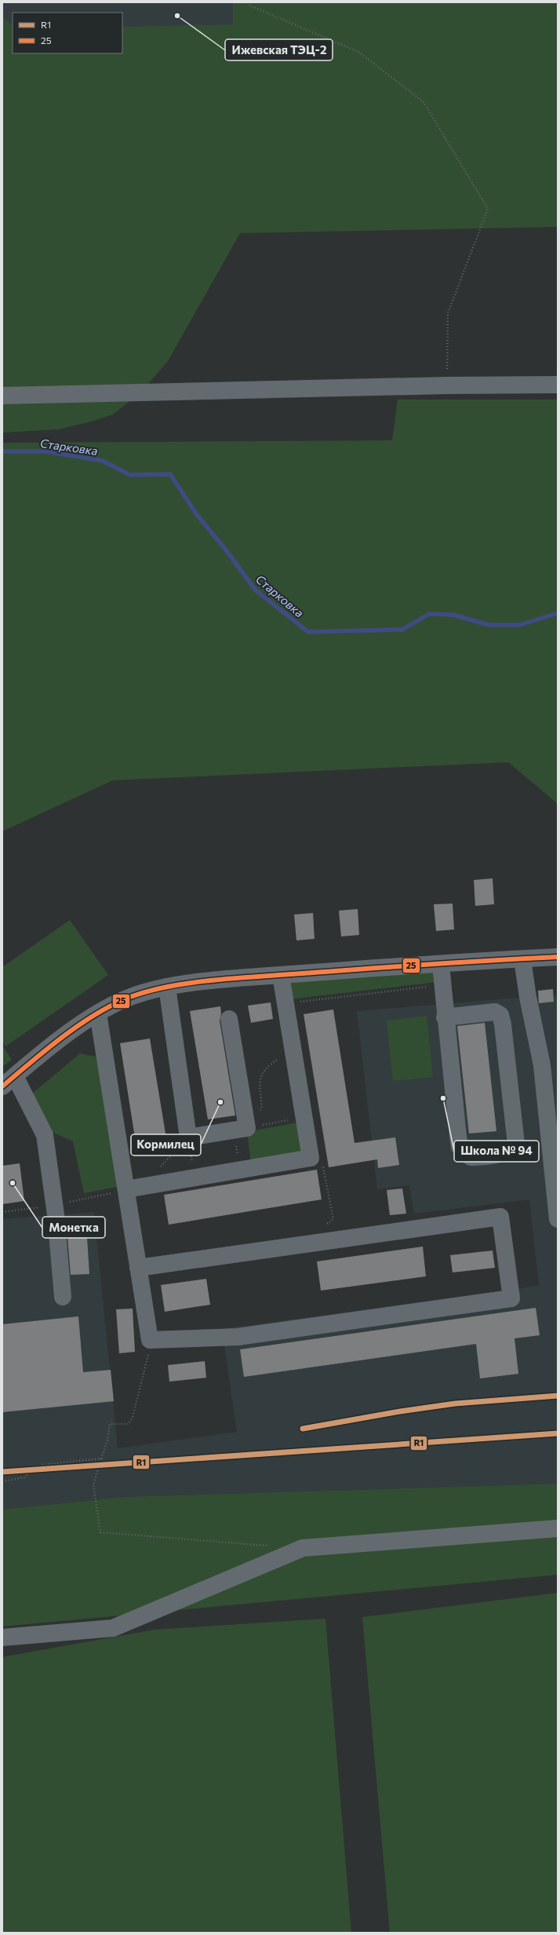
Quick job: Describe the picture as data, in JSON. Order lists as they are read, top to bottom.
{
  "water": ["Старковка"],
  "places": [
    "Ижевская ТЭЦ-2",
    "Школа № 94",
    "Кормилец",
    "Монетка"
  ],
  "lines": ["transit line 25", "transit line R1"],
  "legend": ["R1", "25"]
}
